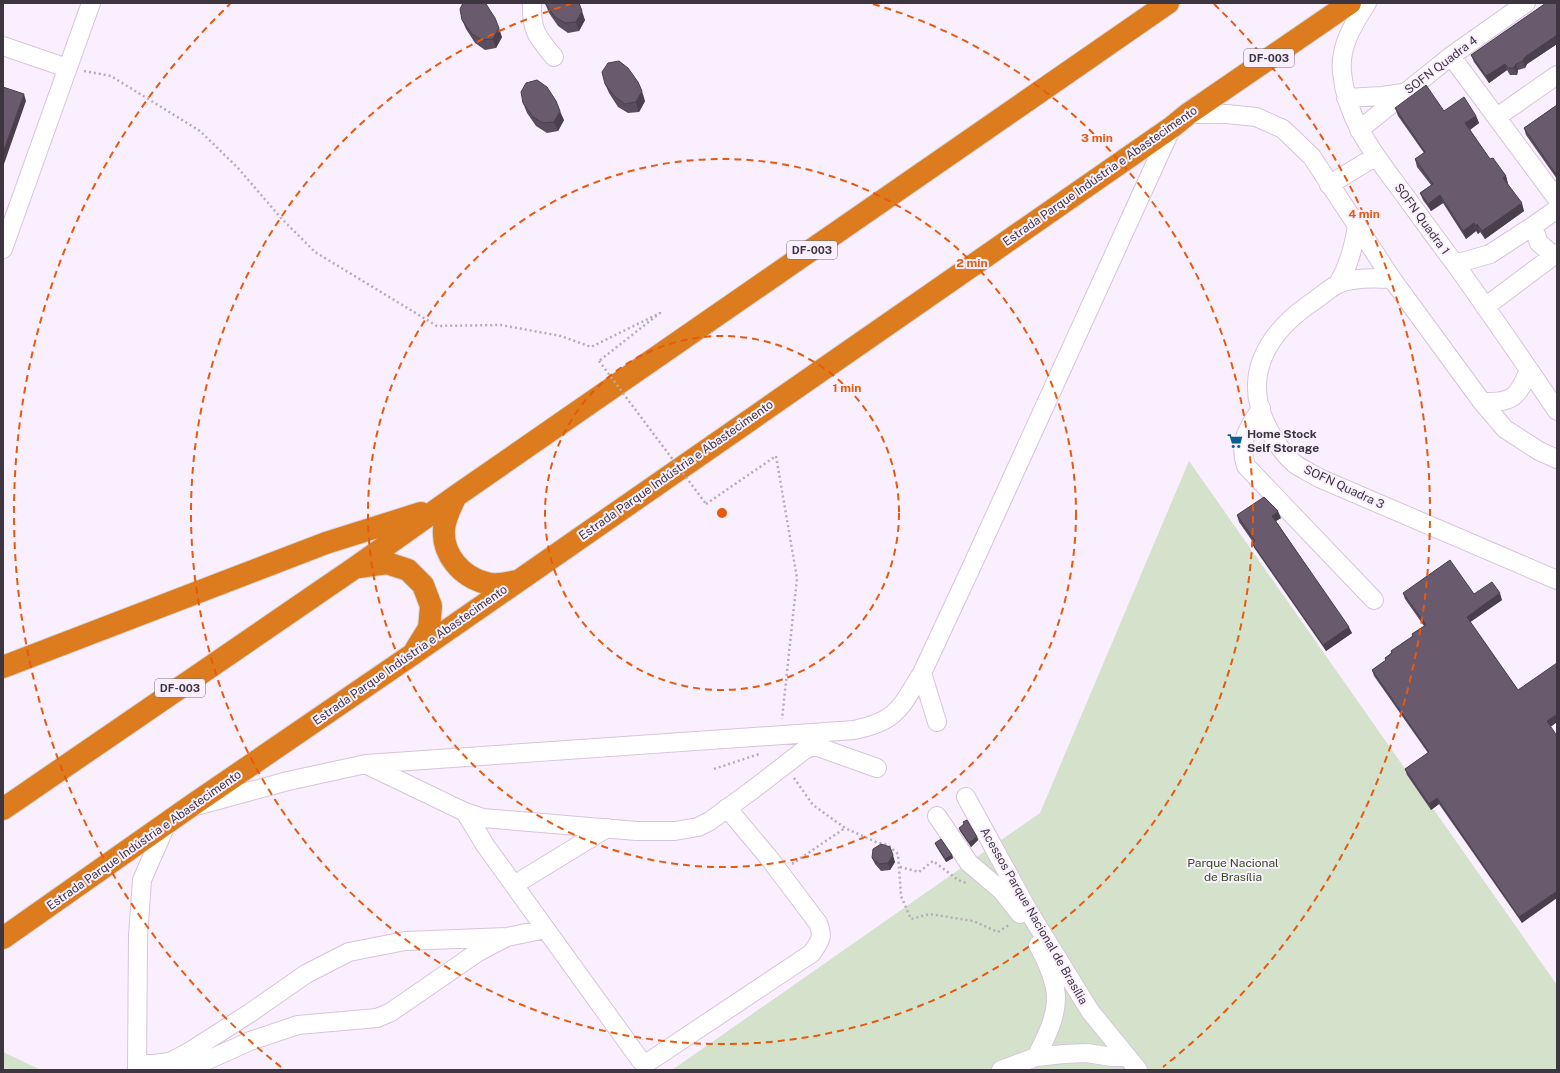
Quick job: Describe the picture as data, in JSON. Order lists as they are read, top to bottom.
{
  "streets": {
    "highway": ["DF-003", "Estrada Parque Indústria e Abastecimento"],
    "street": [
      "SOFN Quadra 4",
      "SOFN Quadra 1",
      "SOFN Quadra 3",
      "Acessos Parque Nacional de Brasília"
    ]
  },
  "crossings": [
    ["SOFN Quadra 4", "SOFN Quadra 1"]
  ],
  "parks": ["Parque Nacional de Brasília"],
  "places": {
    "supermarket": ["Home Stock Self Storage"]
  },
  "rings": [
    "3 min",
    "4 min",
    "2 min",
    "1 min"
  ]
}
